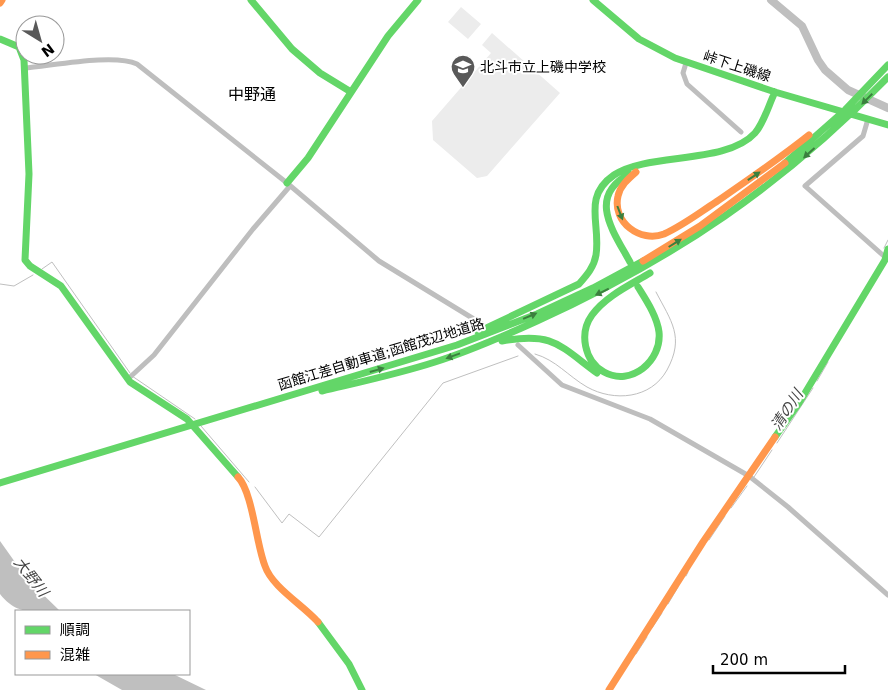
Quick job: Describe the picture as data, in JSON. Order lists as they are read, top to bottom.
{
  "streets": {
    "main road": ["峠下上磯線", "函館江差自動車道;函館茂辺地道路"]
  },
  "districts": ["中野通"],
  "water": ["清の川", "大野川"],
  "places": {
    "school or university": ["北斗市立上磯中学校"]
  },
  "legend": ["順調", "混雑"],
  "scale_bar": "200 m",
  "north": "bottom right"
}
